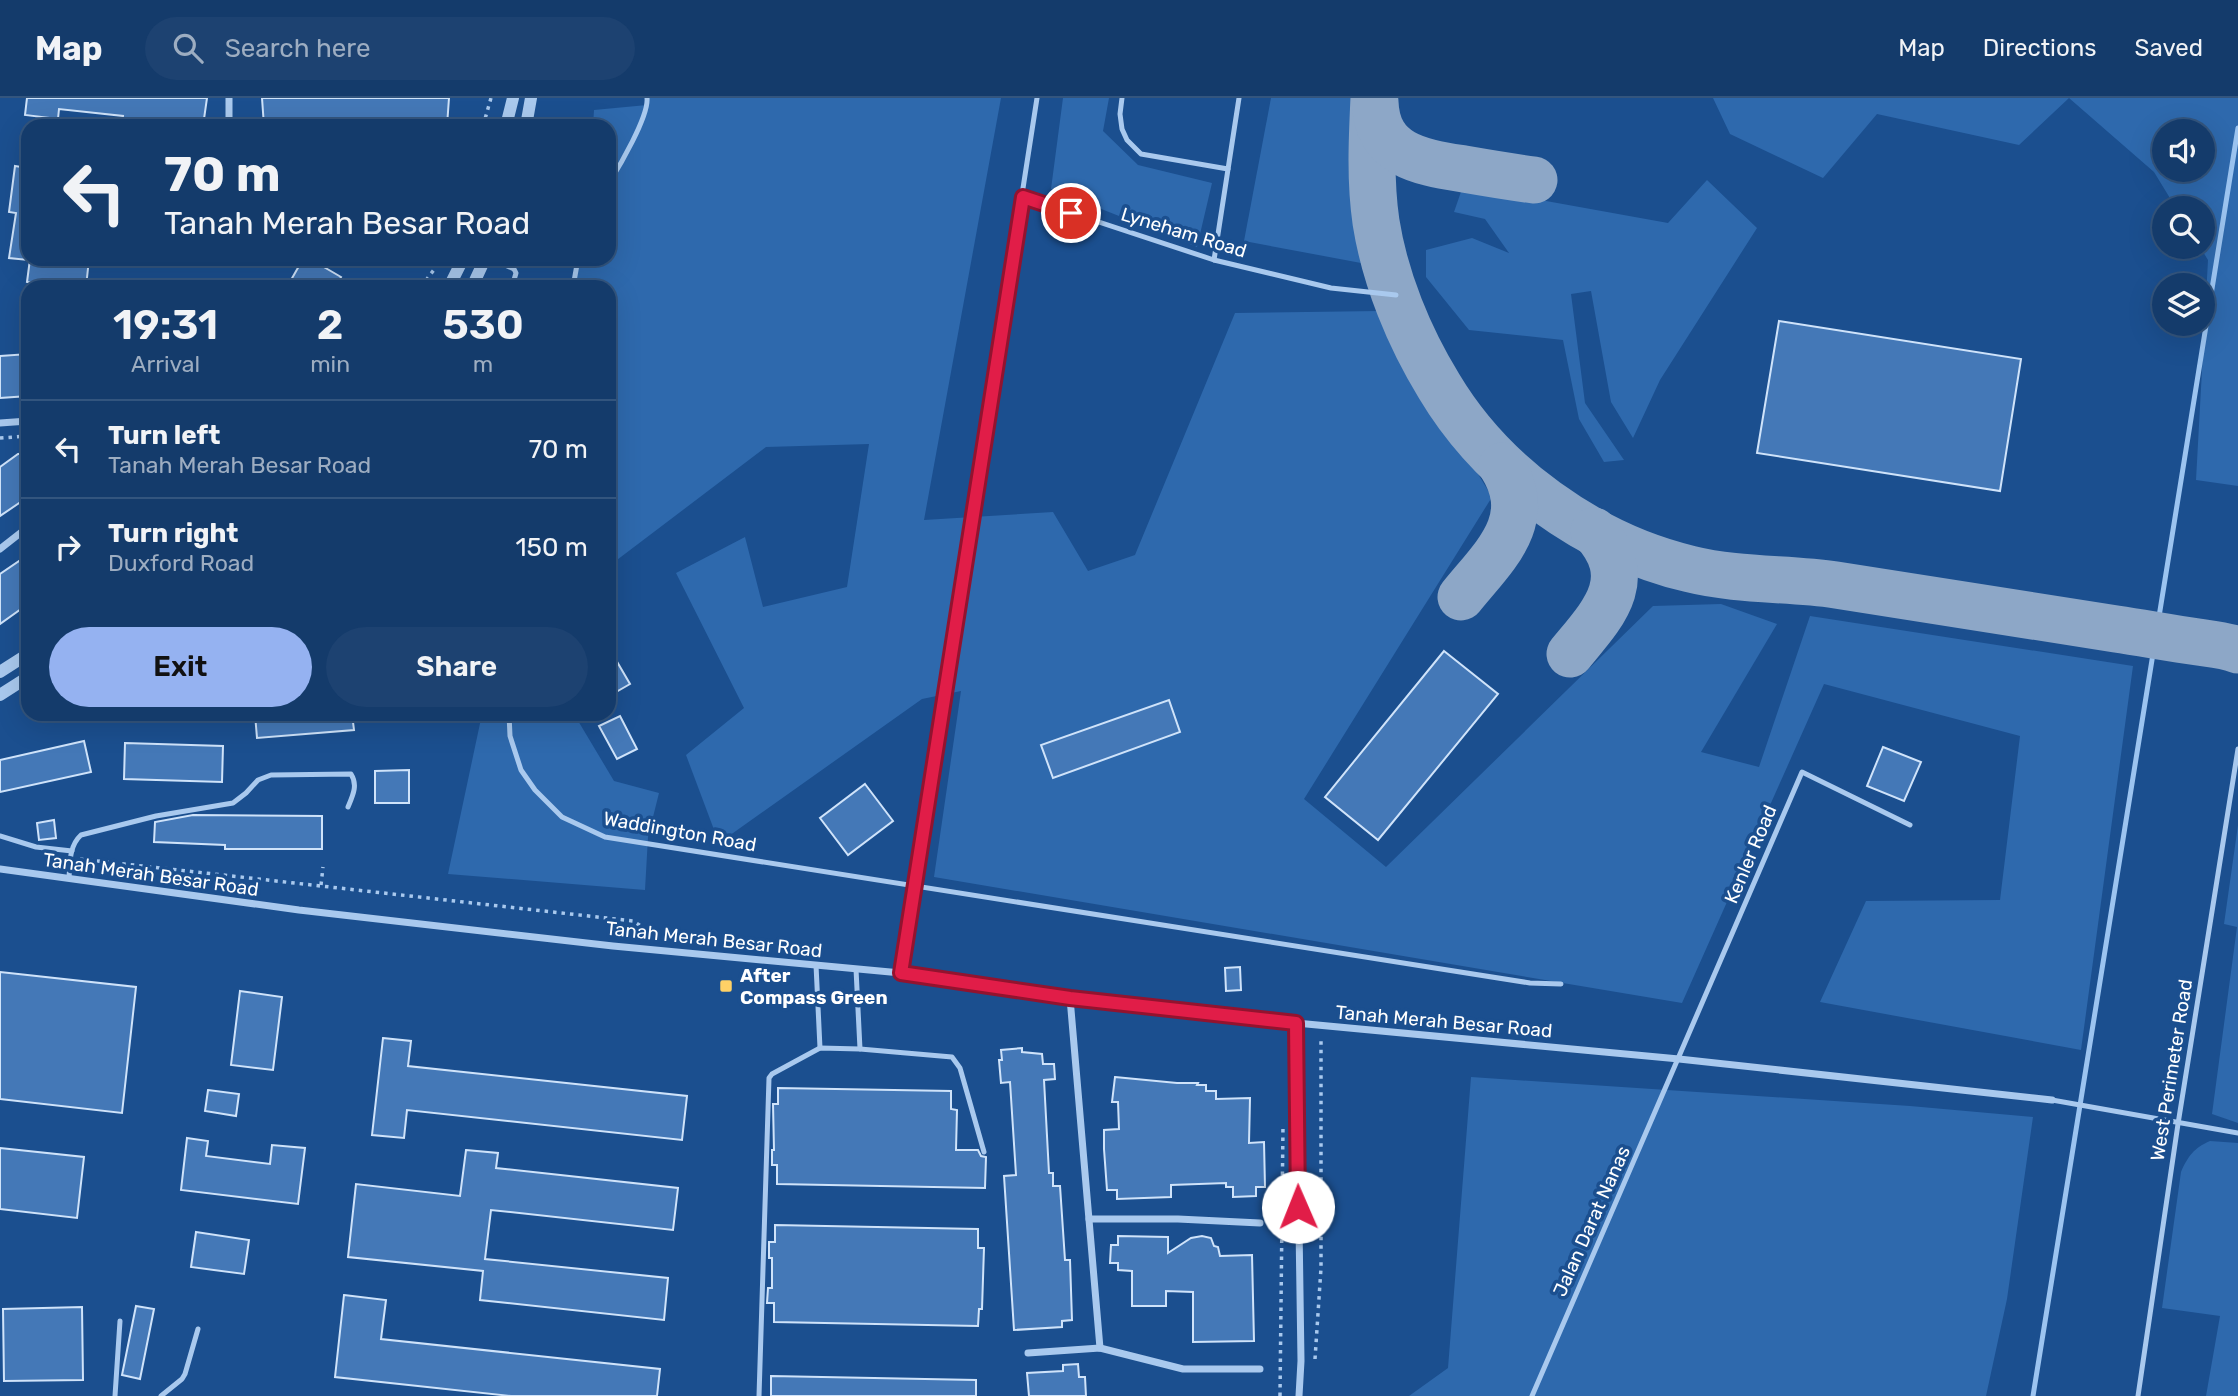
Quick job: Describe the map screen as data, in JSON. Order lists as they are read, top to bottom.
{
  "streets": {
    "street": ["Tanah Merah Besar Road"],
    "lane": [
      "Lyneham Road",
      "Waddington Road",
      "Kenler Road",
      "West Perimeter Road",
      "Jalan Darat Nanas"
    ]
  },
  "crossings": [
    ["Kenler Road", "Tanah Merah Besar Road"],
    ["Kenler Road", "Jalan Darat Nanas"],
    ["Tanah Merah Besar Road", "Jalan Darat Nanas"]
  ],
  "places": {
    "transit": ["After Compass Green"]
  },
  "page": {
    "header": "Map",
    "search": "Search here",
    "nav": ["Map", "Directions", "Saved"],
    "turn": ["70 m", "Tanah Merah Besar Road"],
    "eta": [
      "19:31",
      "Arrival",
      "2",
      "min",
      "530",
      "m"
    ],
    "list": [
      {
        "name": "Turn left",
        "note": "Tanah Merah Besar Road",
        "value": "70 m"
      },
      {
        "name": "Turn right",
        "note": "Duxford Road",
        "value": "150 m"
      }
    ],
    "buttons": ["Exit", "Share"]
  }
}
